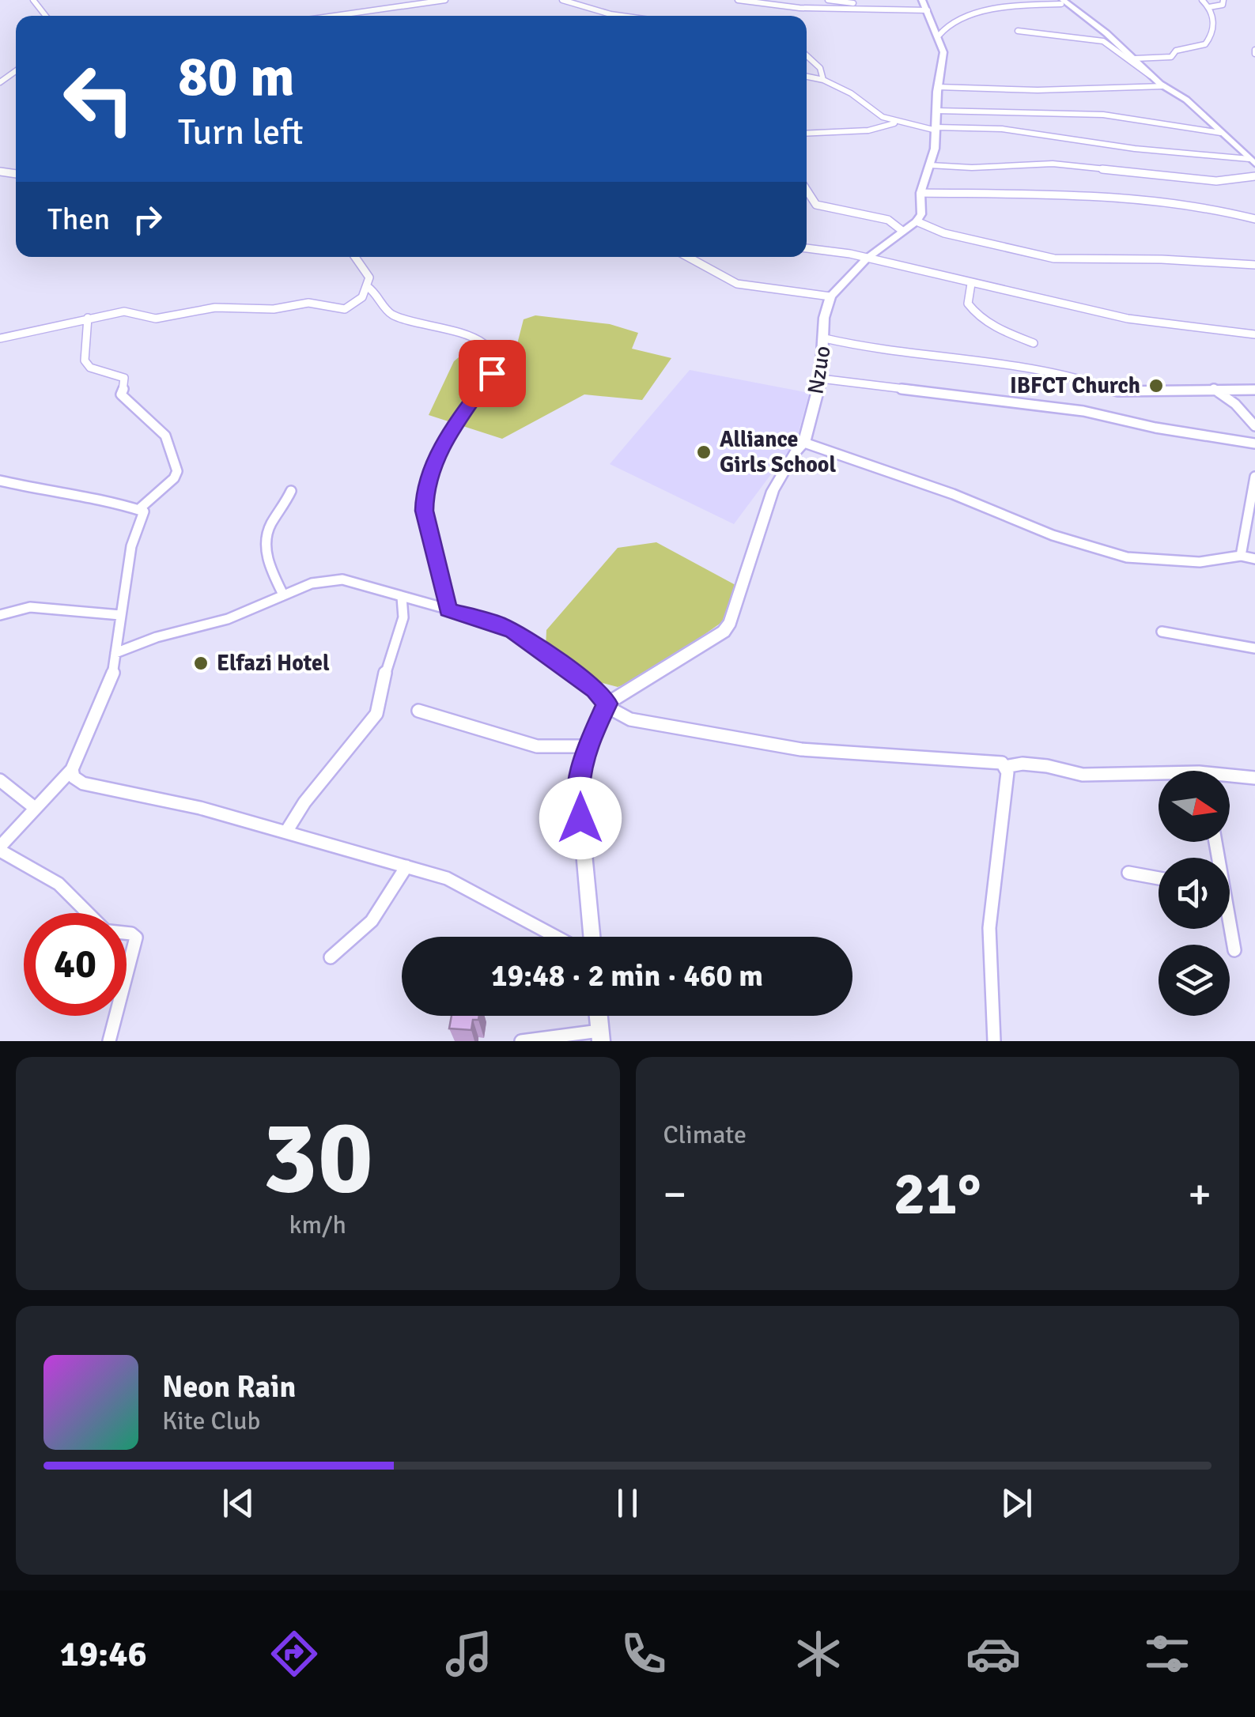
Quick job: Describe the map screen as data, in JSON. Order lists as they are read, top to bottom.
{
  "streets": {
    "street": ["Nzuo"]
  },
  "places": ["IBFCT Church", "Alliance Girls School", "Elfazi Hotel"],
  "north": "right",
  "page": {
    "turn": ["80 m", "Turn left"],
    "then": "Then",
    "limit": "40",
    "trip": "19:48 · 2 min · 460 m",
    "tile": [
      ["30", "km/h"],
      "Climate"
    ],
    "heat": ["−", "21°", "+"],
    "song": ["Neon Rain", "Kite Club"],
    "tabs": "19:46"
  }
}
